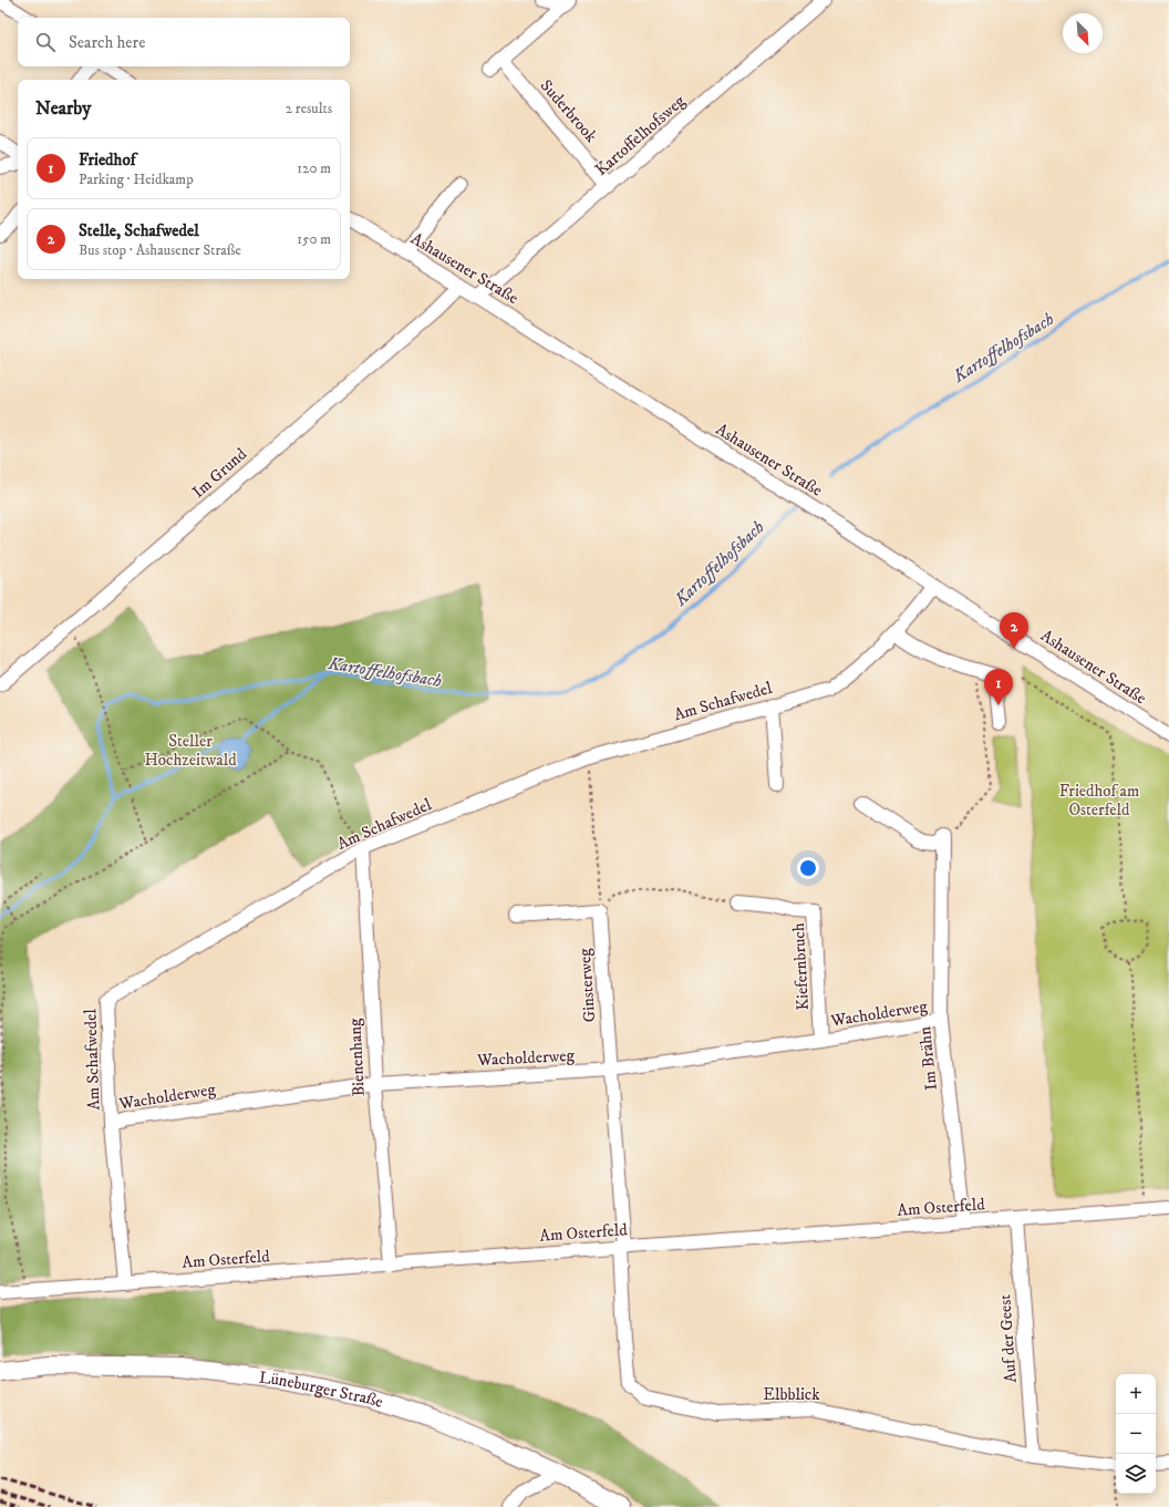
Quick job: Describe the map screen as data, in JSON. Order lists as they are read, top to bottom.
{
  "streets": {
    "main road": ["Lüneburger Straße"],
    "street": [
      "Suderbrook",
      "Kartoffelhofsweg",
      "Ashausener Straße",
      "Im Grund",
      "Am Schafwedel",
      "Kiefernbruch",
      "Ginsterweg",
      "Wacholderweg",
      "Bienenhang",
      "Im Brähn",
      "Am Osterfeld",
      "Auf der Geest",
      "Elbblick"
    ]
  },
  "crossings": [
    ["Suderbrook", "Kartoffelhofsweg"],
    ["Kartoffelhofsweg", "Ashausener Straße"],
    ["Ashausener Straße", "Im Grund"],
    ["Ashausener Straße", "Am Schafwedel"],
    ["Am Schafwedel", "Wacholderweg"],
    ["Am Schafwedel", "Bienenhang"],
    ["Am Schafwedel", "Am Osterfeld"],
    ["Kiefernbruch", "Wacholderweg"],
    ["Ginsterweg", "Wacholderweg"],
    ["Ginsterweg", "Am Osterfeld"],
    ["Ginsterweg", "Elbblick"],
    ["Wacholderweg", "Bienenhang"],
    ["Wacholderweg", "Im Brähn"],
    ["Bienenhang", "Am Osterfeld"],
    ["Im Brähn", "Am Osterfeld"],
    ["Am Osterfeld", "Auf der Geest"],
    ["Am Osterfeld", "Elbblick"],
    ["Auf der Geest", "Elbblick"]
  ],
  "water": ["Kartoffelhofsbach"],
  "parks": ["Steller Hochzeitwald", "Friedhof am Osterfeld"],
  "north": "bottom right",
  "page": {
    "search": "Search here",
    "heading": ["Nearby", "2 results"],
    "list": [
      {
        "mark": "1",
        "name": "Friedhof",
        "note": "Parking · Heidkamp",
        "value": "120 m"
      },
      {
        "mark": "2",
        "name": "Stelle, Schafwedel",
        "note": "Bus stop · Ashausener Straße",
        "value": "150 m"
      }
    ],
    "pins": ["2", "1"],
    "map_buttons": ["+", "−"]
  }
}
